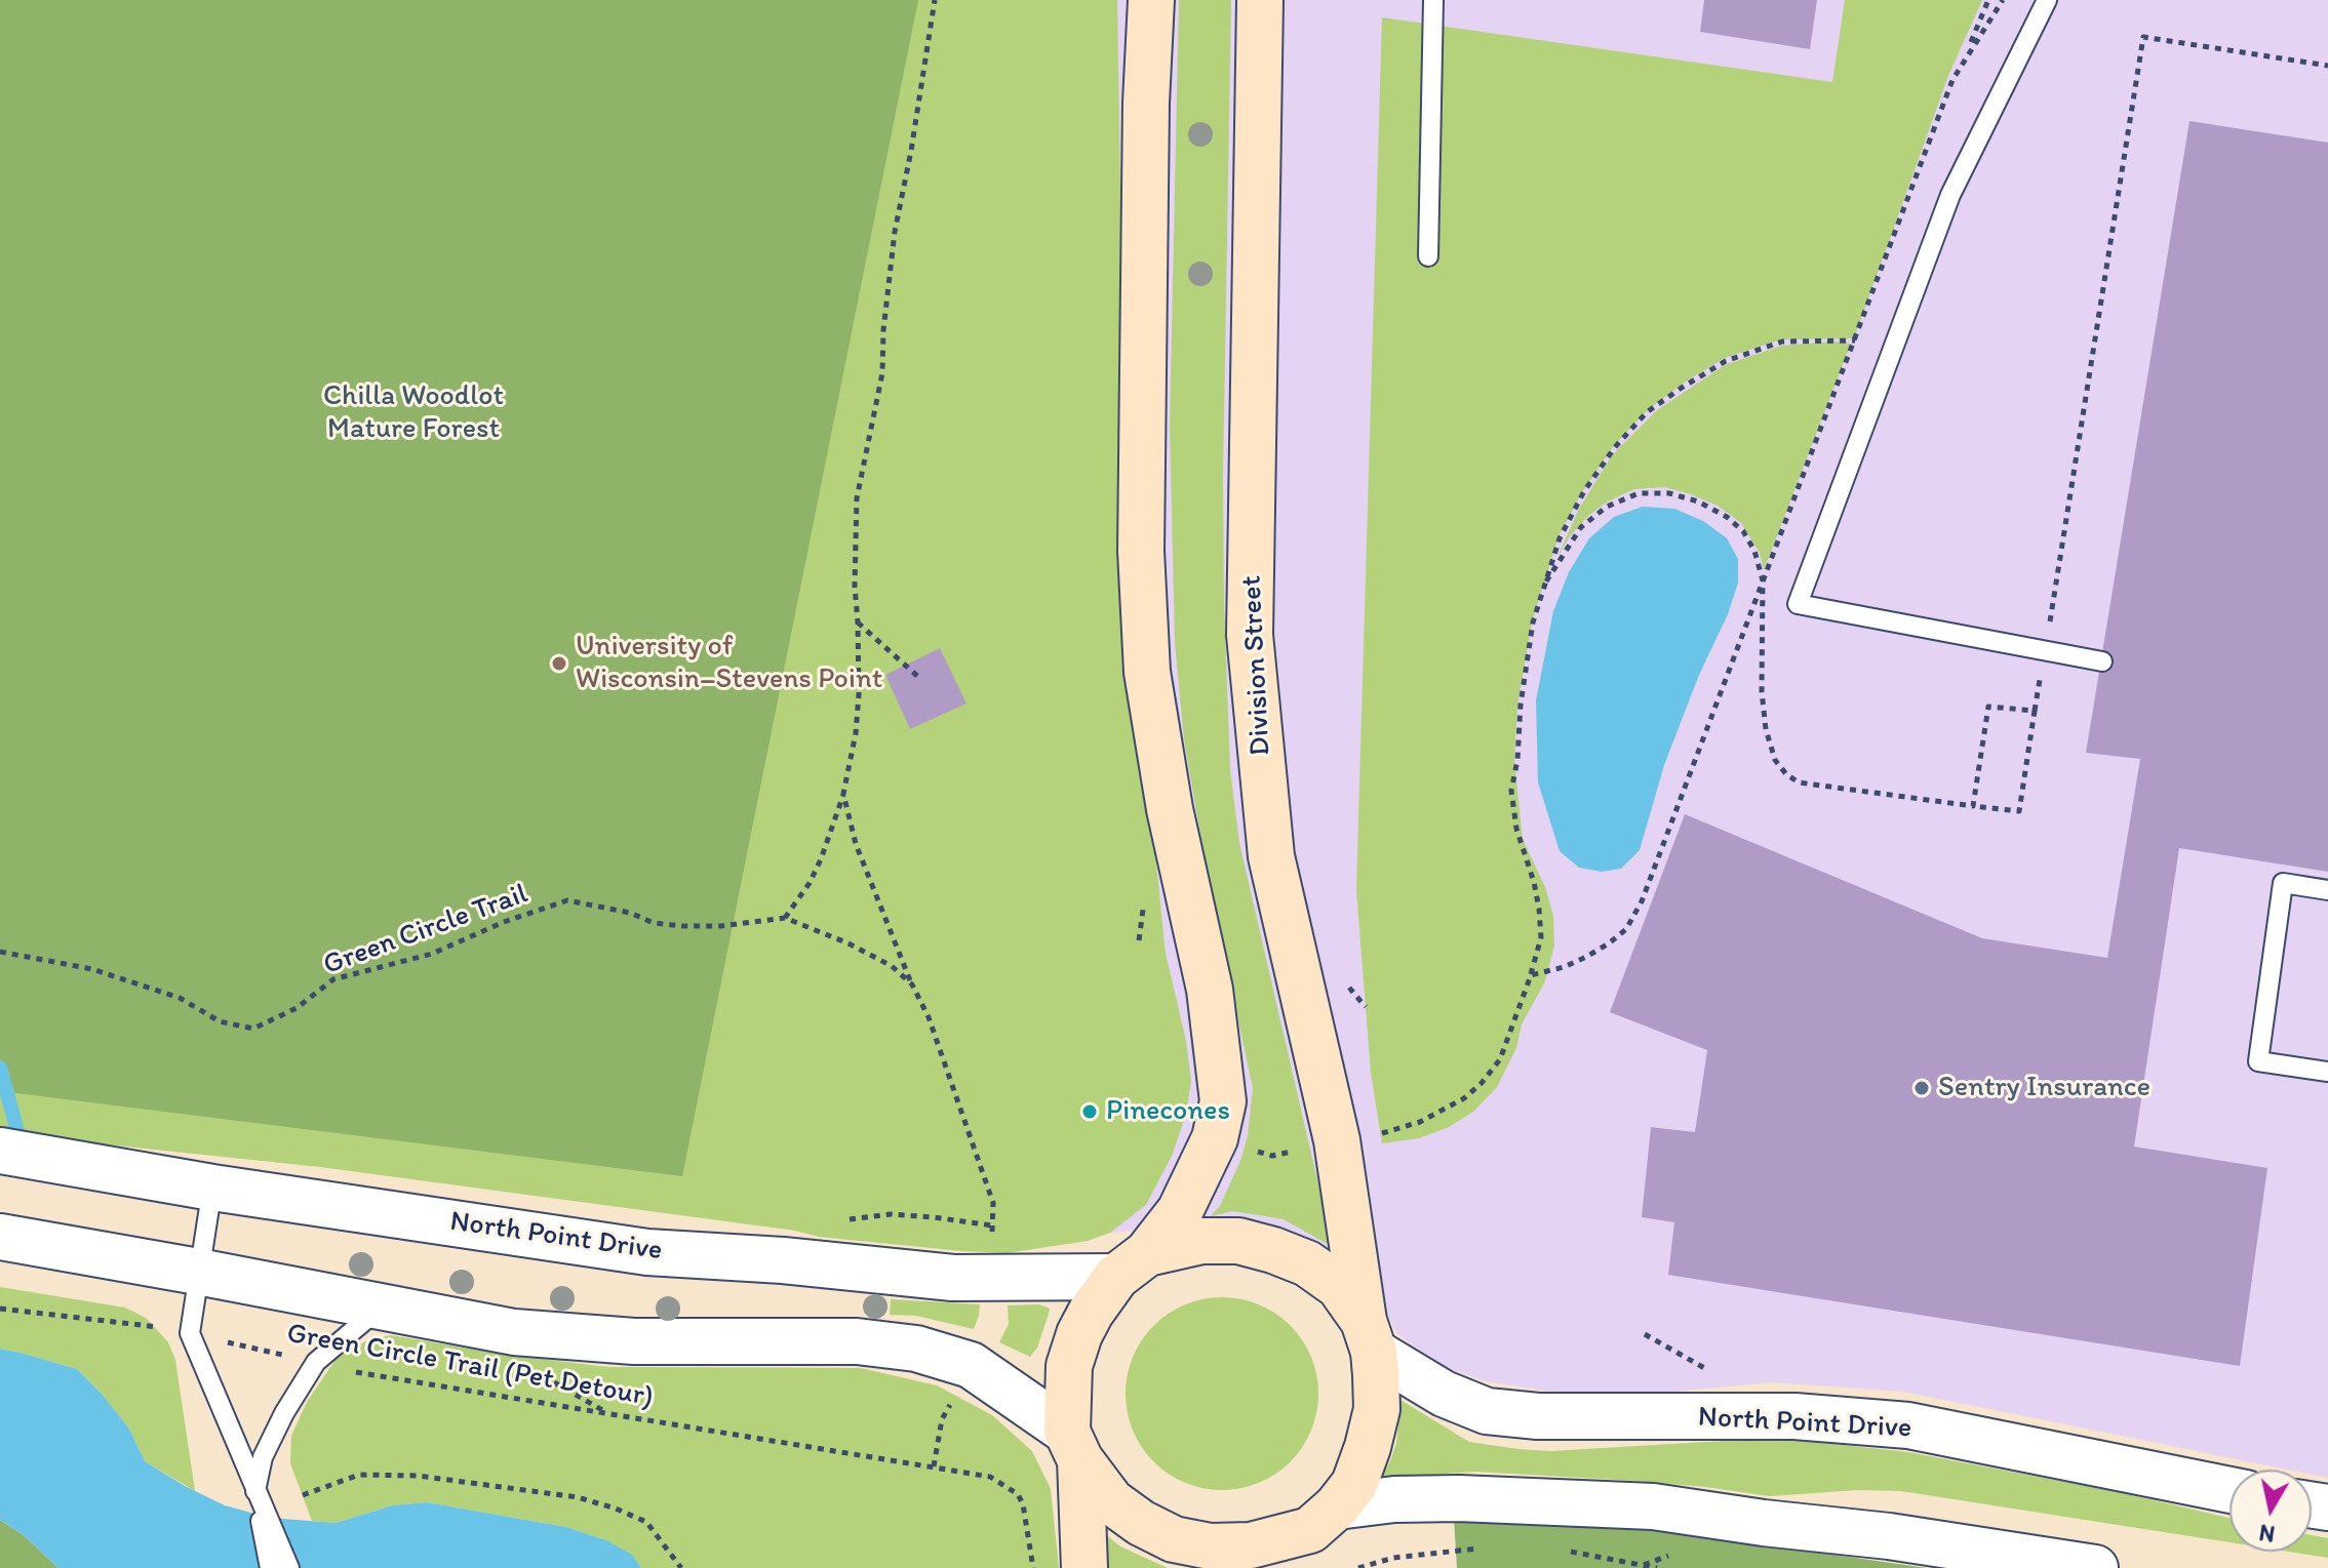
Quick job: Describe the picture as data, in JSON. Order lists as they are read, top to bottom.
{
  "streets": {
    "main road": ["Division Street"],
    "street": ["North Point Drive"],
    "path": ["Green Circle Trail", "Green Circle Trail (Pet Detour)"]
  },
  "crossings": [
    ["Division Street", "North Point Drive"]
  ],
  "parks": ["Chilla Woodlot Mature Forest"],
  "places": ["University of Wisconsin–Stevens Point", "Sentry Insurance", "Pinecones"],
  "north": "bottom"
}
